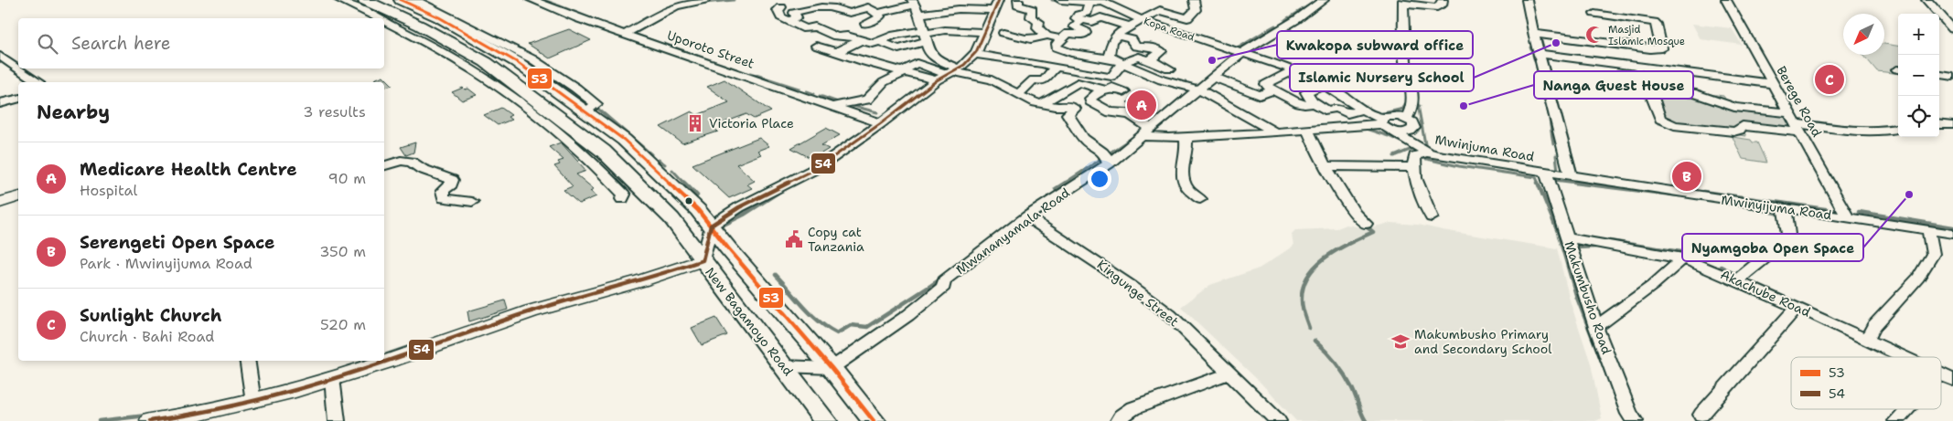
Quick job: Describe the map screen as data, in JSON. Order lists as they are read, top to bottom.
{
  "streets": {
    "highway": ["New Bagamoyo Road"],
    "street": [
      "Kopa Road",
      "Uporoto Street",
      "Berege Road",
      "Mwinjuma Road",
      "Mwinyijuma Road",
      "Mwananyamala Road",
      "Kingunge Street",
      "Akachube Road",
      "Makumbusho Road"
    ]
  },
  "crossings": [
    ["Kopa Road", "Mwinjuma Road"],
    ["Kopa Road", "Mwananyamala Road"],
    ["Berege Road", "Mwinyijuma Road"],
    ["Mwinjuma Road", "Mwinyijuma Road"],
    ["Mwinjuma Road", "Makumbusho Road"],
    ["Mwinyijuma Road", "Makumbusho Road"],
    ["Mwananyamala Road", "Kingunge Street"],
    ["Akachube Road", "Makumbusho Road"]
  ],
  "places": {
    "mosque": ["Masjid Islamic Mosque"],
    "other": [
      "Islamic Nursery School",
      "Kwakopa subward office",
      "Nanga Guest House",
      "Nyamgoba Open Space"
    ],
    "building": ["Victoria Place"],
    "public building": ["Copy cat Tanzania"],
    "school or university": ["Makumbusho Primary and Secondary School"]
  },
  "lines": ["transit line 53", "transit line 54"],
  "legend": ["53", "54"],
  "north": "bottom left",
  "page": {
    "map_buttons": ["+", "−"],
    "search": "Search here",
    "pins": ["C", "A", "B"],
    "heading": ["Nearby", "3 results"],
    "list": [
      {
        "mark": "A",
        "name": "Medicare Health Centre",
        "note": "Hospital",
        "value": "90 m"
      },
      {
        "mark": "B",
        "name": "Serengeti Open Space",
        "note": "Park · Mwinyijuma Road",
        "value": "350 m"
      },
      {
        "mark": "C",
        "name": "Sunlight Church",
        "note": "Church · Bahi Road",
        "value": "520 m"
      }
    ]
  }
}
